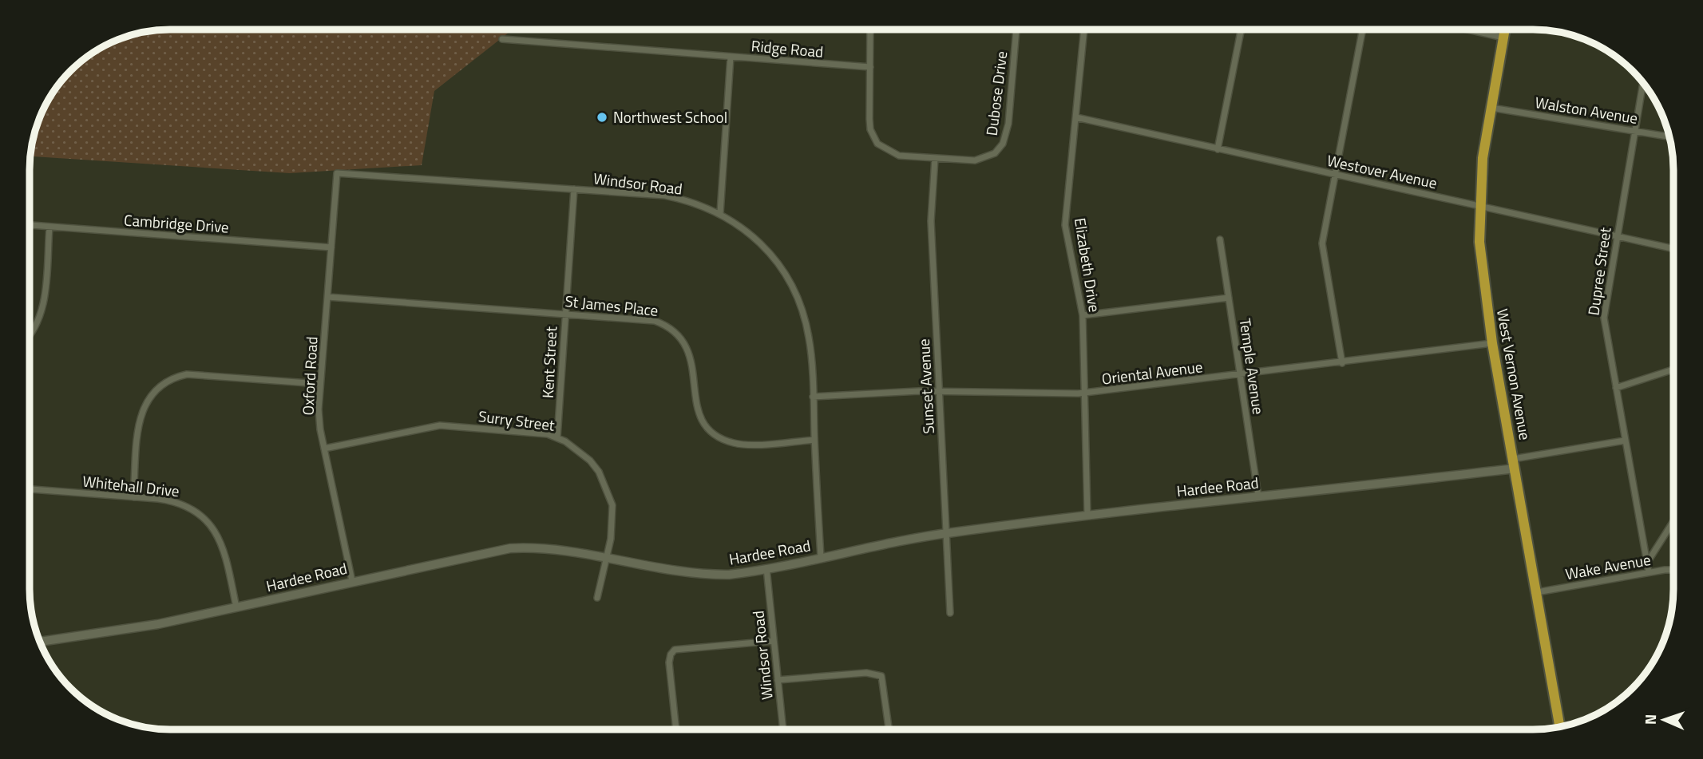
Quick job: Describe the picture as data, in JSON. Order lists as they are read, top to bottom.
{
  "streets": {
    "main road": ["West Vernon Avenue"],
    "street": [
      "Ridge Road",
      "Dubose Drive",
      "Walston Avenue",
      "Westover Avenue",
      "Windsor Road",
      "Cambridge Drive",
      "Elizabeth Drive",
      "Dupree Street",
      "St James Place",
      "Kent Street",
      "Temple Avenue",
      "Oriental Avenue",
      "Oxford Road",
      "Sunset Avenue",
      "Surry Street",
      "Whitehall Drive",
      "Hardee Road",
      "Wake Avenue"
    ]
  },
  "crossings": [
    ["Ridge Road", "Dubose Drive"],
    ["Dubose Drive", "Sunset Avenue"],
    ["Walston Avenue", "Dupree Street"],
    ["Walston Avenue", "West Vernon Avenue"],
    ["Westover Avenue", "Elizabeth Drive"],
    ["Westover Avenue", "Dupree Street"],
    ["Westover Avenue", "West Vernon Avenue"],
    ["Windsor Road", "St James Place"],
    ["Windsor Road", "Kent Street"],
    ["Windsor Road", "Oriental Avenue"],
    ["Windsor Road", "Oxford Road"],
    ["Windsor Road", "Hardee Road"],
    ["Cambridge Drive", "Oxford Road"],
    ["Elizabeth Drive", "Oriental Avenue"],
    ["Elizabeth Drive", "Hardee Road"],
    ["Dupree Street", "Hardee Road"],
    ["Dupree Street", "Wake Avenue"],
    ["St James Place", "Kent Street"],
    ["St James Place", "Oxford Road"],
    ["Kent Street", "Surry Street"],
    ["Temple Avenue", "Oriental Avenue"],
    ["Temple Avenue", "Hardee Road"],
    ["Oriental Avenue", "West Vernon Avenue"],
    ["Oriental Avenue", "Sunset Avenue"],
    ["West Vernon Avenue", "Hardee Road"],
    ["West Vernon Avenue", "Wake Avenue"],
    ["Oxford Road", "Surry Street"],
    ["Oxford Road", "Hardee Road"],
    ["Sunset Avenue", "Hardee Road"],
    ["Surry Street", "Hardee Road"],
    ["Whitehall Drive", "Hardee Road"]
  ],
  "places": ["Northwest School"],
  "north": "left"
}
